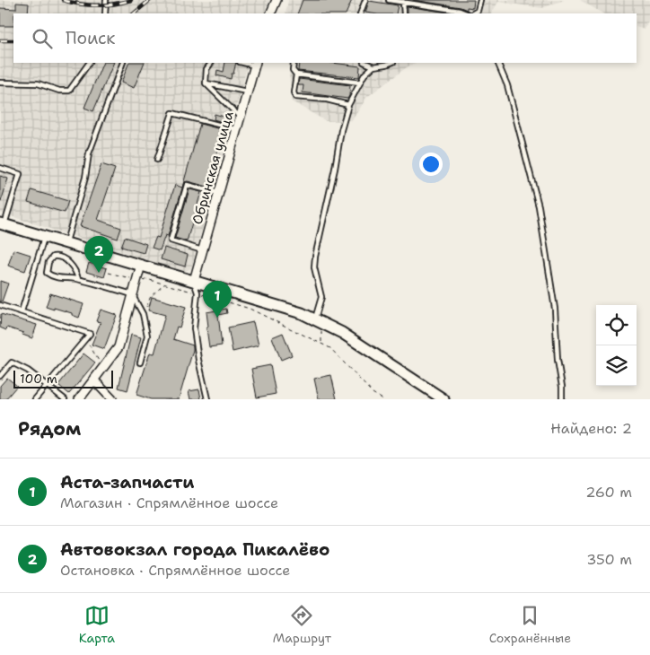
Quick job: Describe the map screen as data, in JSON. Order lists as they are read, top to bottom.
{
  "streets": {
    "street": ["Обринская улица"]
  },
  "scale_bar": "100 m",
  "page": {
    "search": "Поиск",
    "pins": ["2", "1"],
    "scale": "100 m",
    "heading": ["Рядом", "Найдено: 2"],
    "list": [
      {
        "mark": "1",
        "name": "Аста-запчасти",
        "note": "Магазин · Спрямлённое шоссе",
        "value": "260 m"
      },
      {
        "mark": "2",
        "name": "Автовокзал города Пикалёво",
        "note": "Остановка · Спрямлённое шоссе",
        "value": "350 m"
      }
    ],
    "nav": ["Карта", "Маршрут", "Сохранённые"]
  }
}
